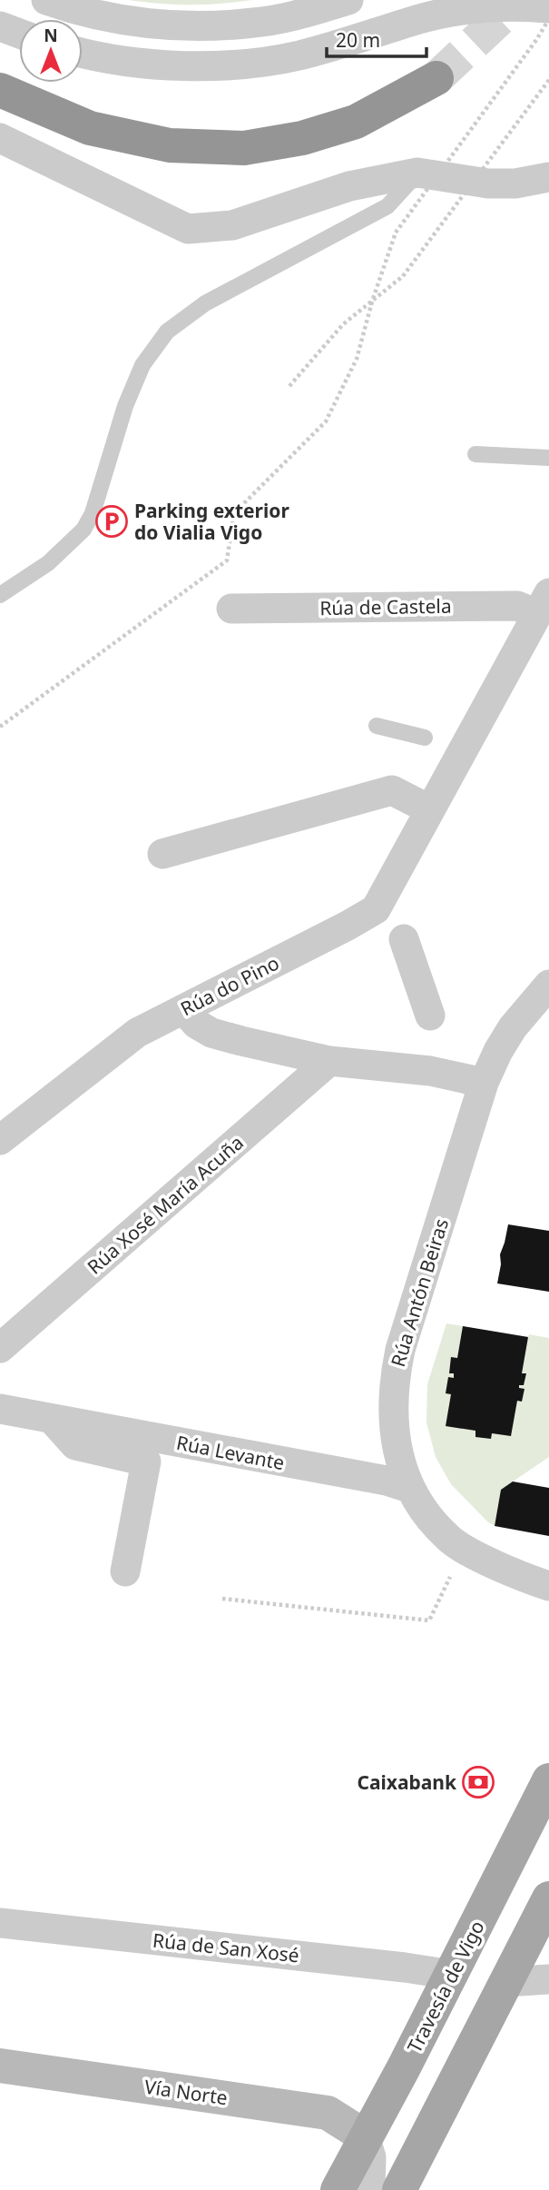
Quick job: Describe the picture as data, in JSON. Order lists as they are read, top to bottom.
{
  "streets": {
    "main road": ["Travesía de Vigo"],
    "street": [
      "Rúa de Castela",
      "Rúa do Pino",
      "Rúa Xosé María Acuña",
      "Rúa Antón Beiras",
      "Rúa Levante",
      "Rúa de San Xosé",
      "Vía Norte"
    ]
  },
  "crossings": [
    ["Rúa de Castela", "Rúa do Pino"],
    ["Rúa Antón Beiras", "Rúa Levante"],
    ["Rúa de San Xosé", "Travesía de Vigo"],
    ["Travesía de Vigo", "Vía Norte"]
  ],
  "places": {
    "parking": ["Parking exterior do Vialia Vigo"],
    "bank": ["Caixabank"]
  },
  "scale_bar": "20 m",
  "north": "top"
}
